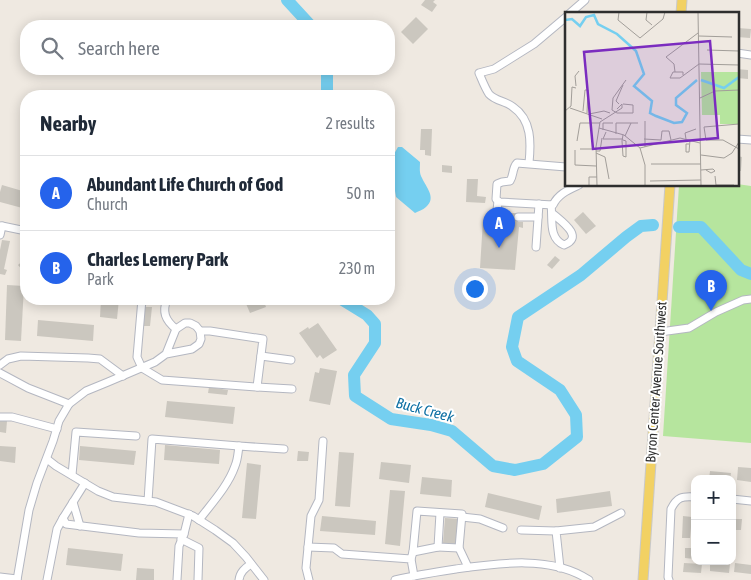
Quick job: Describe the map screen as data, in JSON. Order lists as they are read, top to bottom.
{
  "streets": {
    "main road": ["Byron Center Avenue Southwest"]
  },
  "water": ["Buck Creek"],
  "page": {
    "search": "Search here",
    "heading": ["Nearby", "2 results"],
    "list": [
      {
        "mark": "A",
        "name": "Abundant Life Church of God",
        "note": "Church",
        "value": "50 m"
      },
      {
        "mark": "B",
        "name": "Charles Lemery Park",
        "note": "Park",
        "value": "230 m"
      }
    ],
    "pins": ["A", "B"],
    "map_buttons": ["+", "−"]
  }
}
